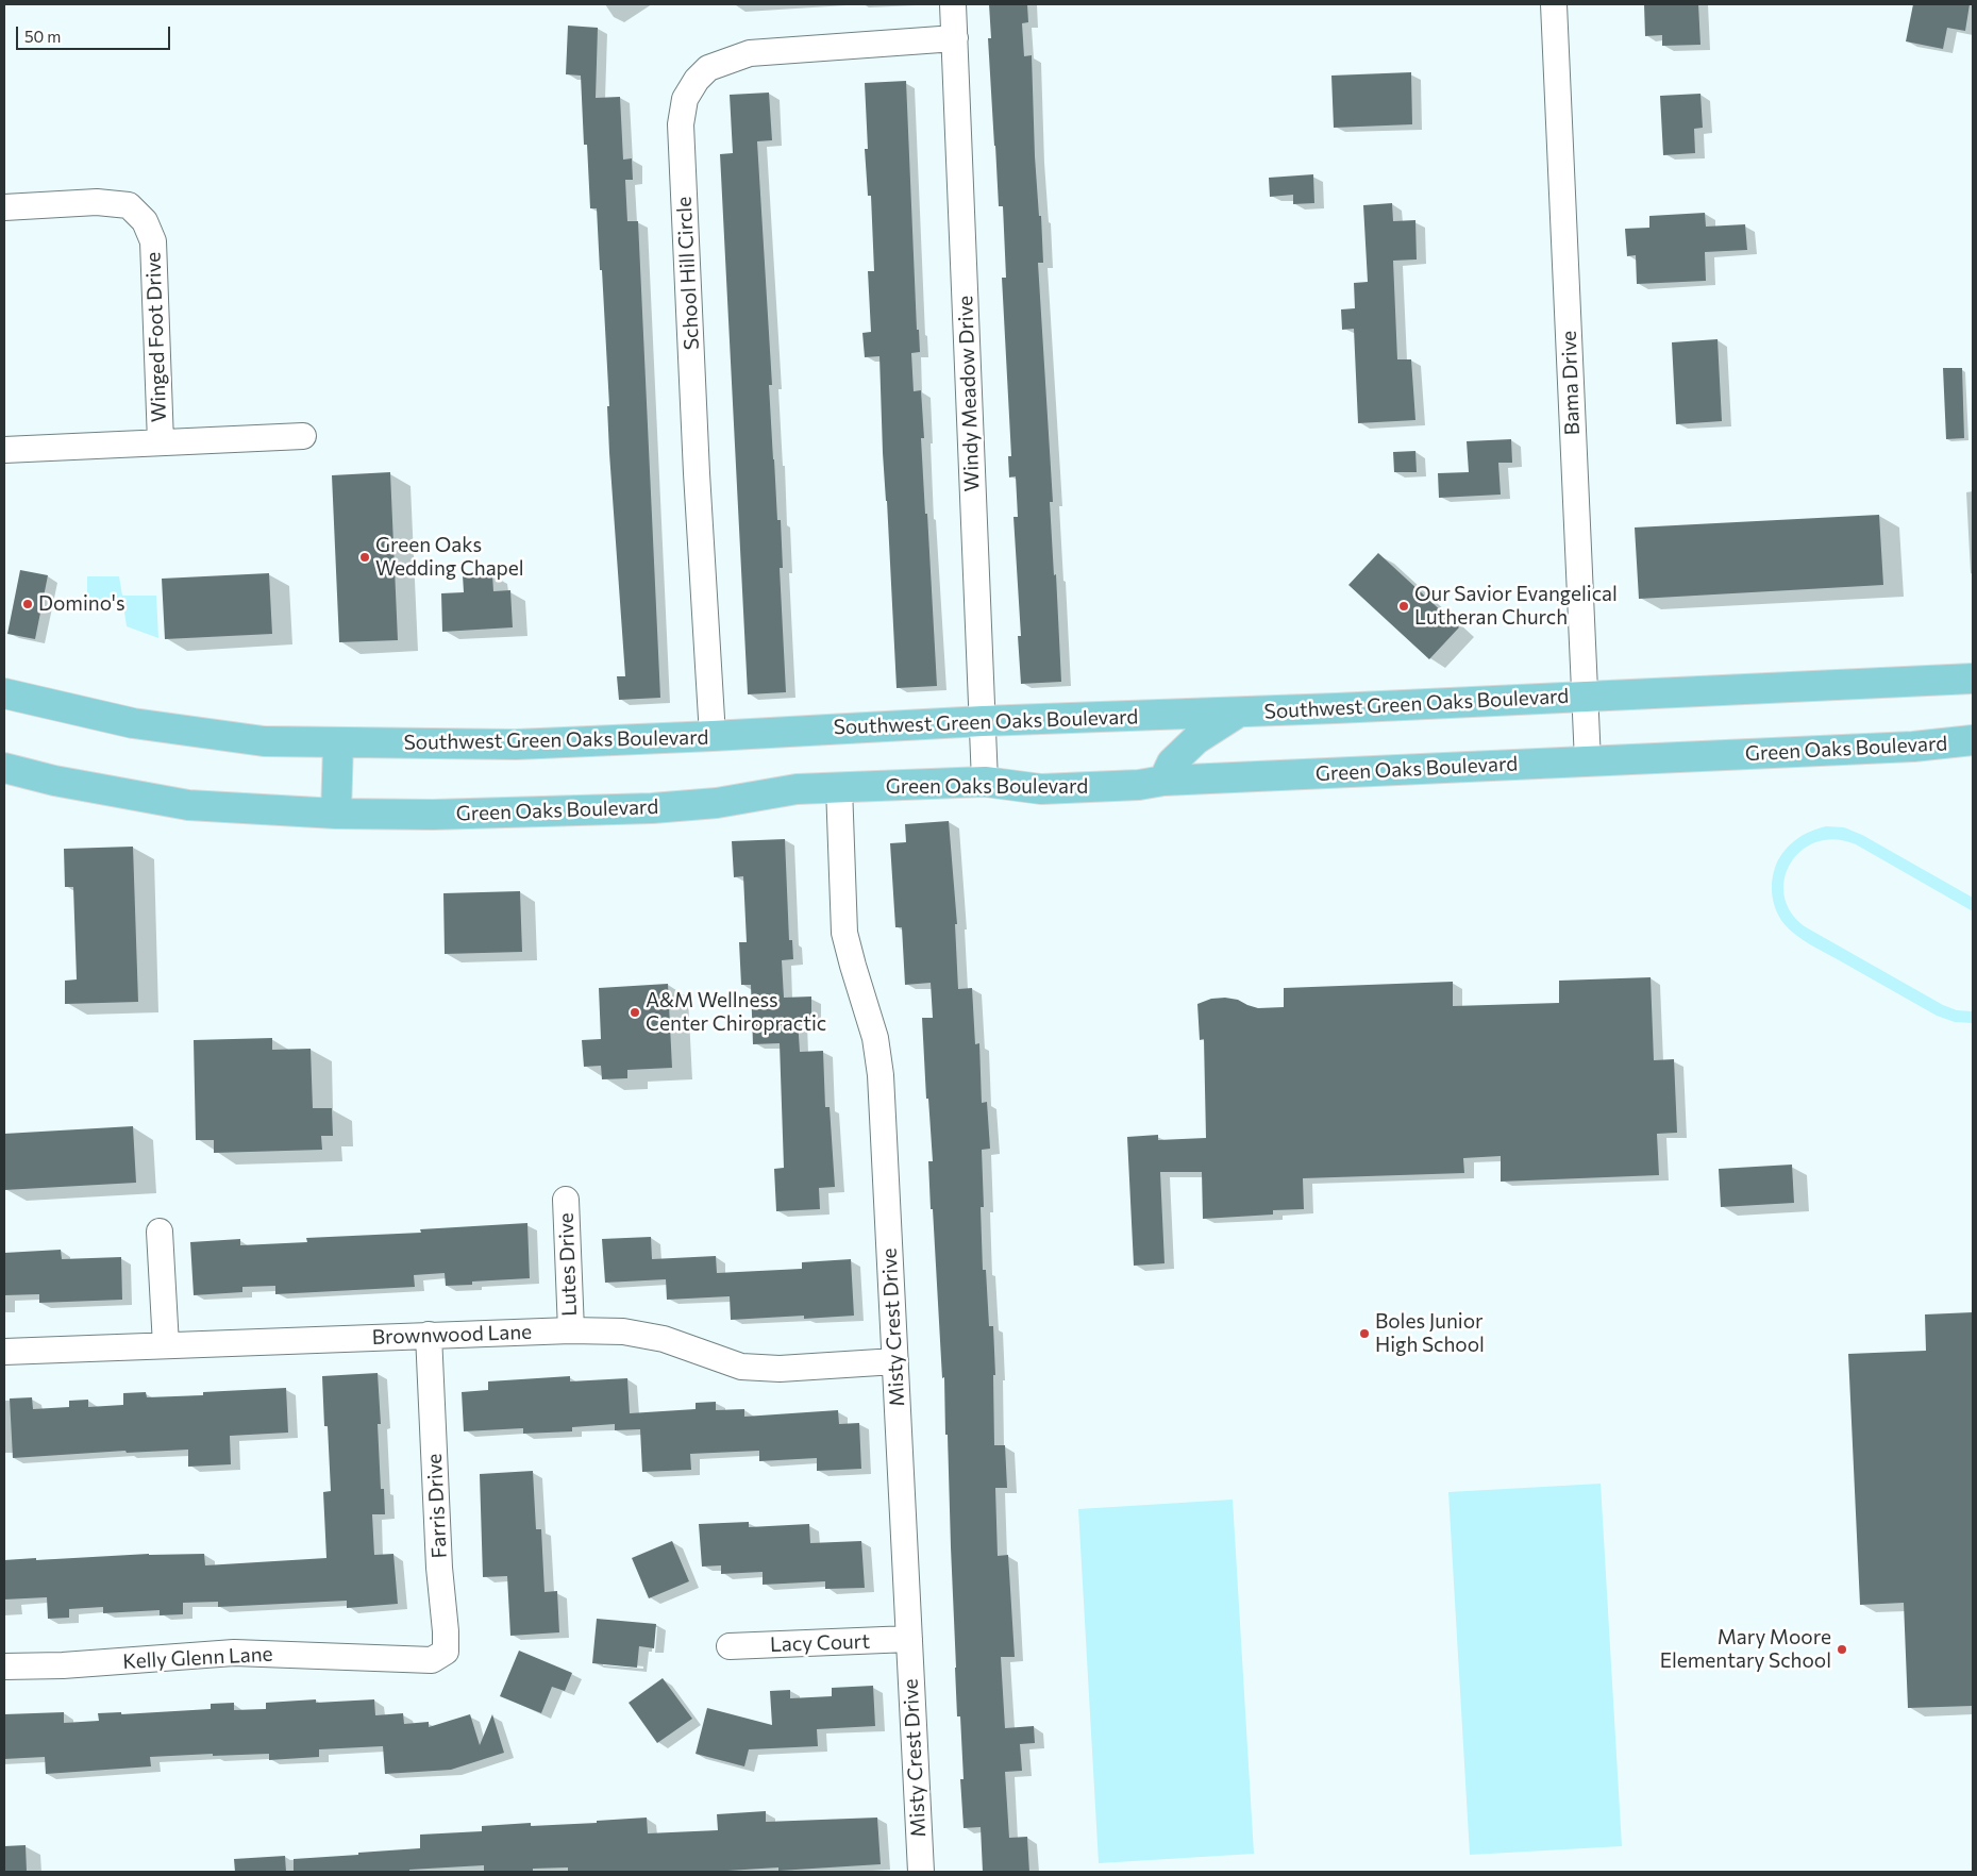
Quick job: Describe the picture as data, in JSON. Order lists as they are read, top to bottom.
{
  "streets": {
    "main road": ["Southwest Green Oaks Boulevard", "Green Oaks Boulevard"],
    "street": [
      "School Hill Circle",
      "Winged Foot Drive",
      "Bama Drive",
      "Windy Meadow Drive",
      "Lutes Drive",
      "Misty Crest Drive",
      "Brownwood Lane",
      "Farris Drive",
      "Lacy Court",
      "Kelly Glenn Lane"
    ]
  },
  "crossings": [
    ["School Hill Circle", "Windy Meadow Drive"],
    ["School Hill Circle", "Southwest Green Oaks Boulevard"],
    ["Bama Drive", "Southwest Green Oaks Boulevard"],
    ["Bama Drive", "Green Oaks Boulevard"],
    ["Windy Meadow Drive", "Southwest Green Oaks Boulevard"],
    ["Windy Meadow Drive", "Green Oaks Boulevard"],
    ["Green Oaks Boulevard", "Misty Crest Drive"],
    ["Lutes Drive", "Brownwood Lane"],
    ["Misty Crest Drive", "Brownwood Lane"],
    ["Misty Crest Drive", "Lacy Court"],
    ["Brownwood Lane", "Farris Drive"],
    ["Farris Drive", "Kelly Glenn Lane"]
  ],
  "places": [
    "Green Oaks Wedding Chapel",
    "Domino's",
    "Our Savior Evangelical Lutheran Church",
    "A&M Wellness Center Chiropractic",
    "Boles Junior High School",
    "Mary Moore Elementary School"
  ],
  "scale_bar": "50 m"
}
